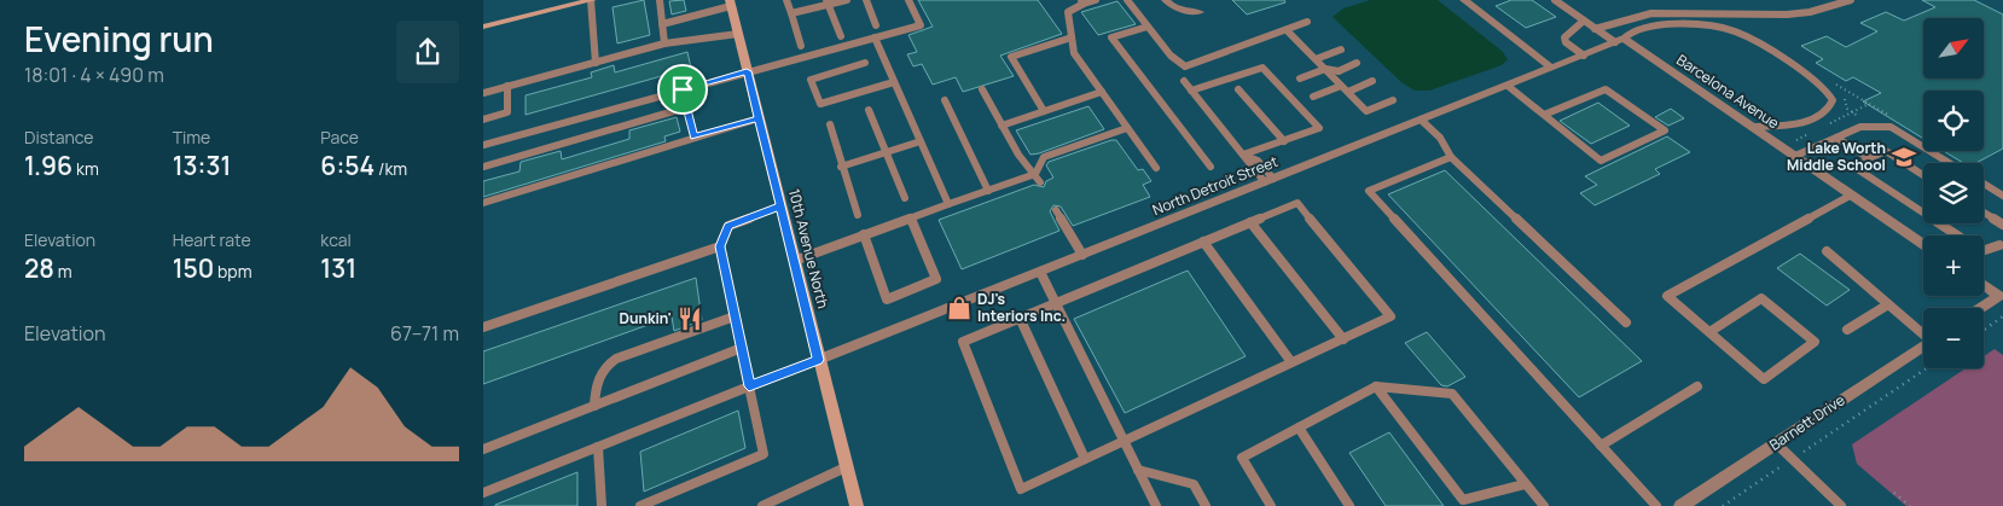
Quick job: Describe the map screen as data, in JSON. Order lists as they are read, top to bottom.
{
  "streets": {
    "street": [
      "Barcelona Avenue",
      "North Detroit Street",
      "10th Avenue North",
      "Barnett Drive"
    ]
  },
  "crossings": [
    ["Barcelona Avenue", "North Detroit Street"],
    ["North Detroit Street", "10th Avenue North"]
  ],
  "places": {
    "school or university": ["Lake Worth Middle School"],
    "shop": ["DJ's Interiors Inc."],
    "restaurant": ["Dunkin'"]
  },
  "north": "top right",
  "page": {
    "heading": ["Evening run", "18:01 · 4 × 490 m"],
    "map_buttons": ["+", "−"],
    "stats": [
      ["Distance", "1.96 km"],
      ["Time", "13:31"],
      ["Pace", "6:54 /km"],
      ["Elevation", "28 m"],
      ["Heart rate", "150 bpm"],
      ["kcal", "131"]
    ],
    "chart": ["Elevation", "67–71 m"]
  }
}
